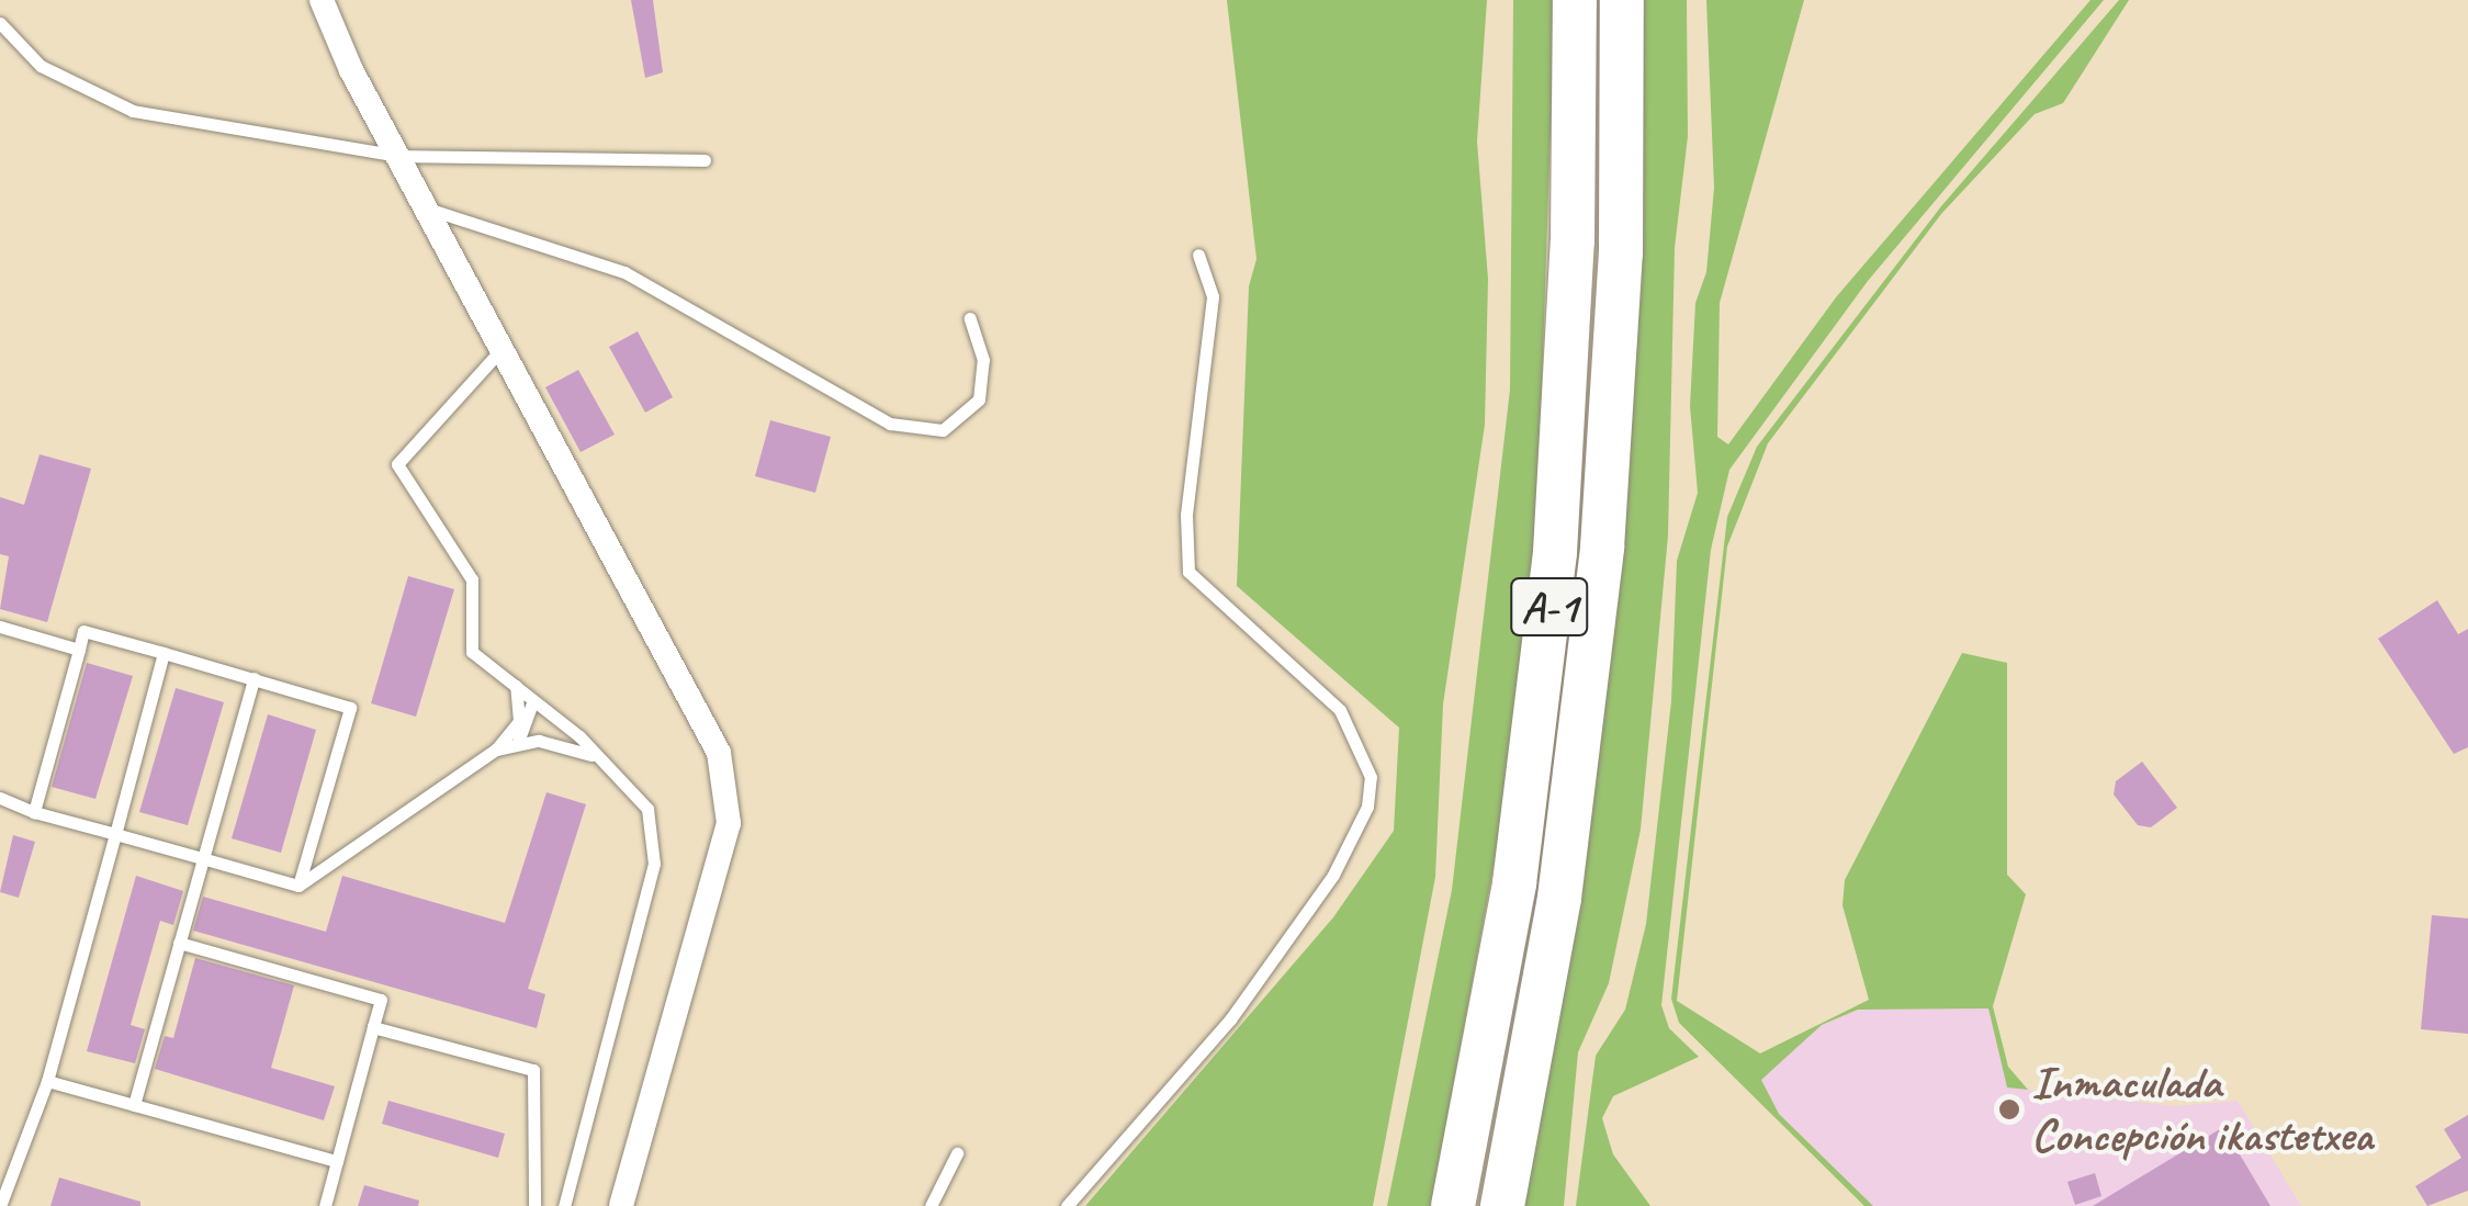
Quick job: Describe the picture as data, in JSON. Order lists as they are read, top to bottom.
{
  "streets": {
    "highway": ["A-1"]
  },
  "places": ["Inmaculada Concepción ikastetxea"]
}
